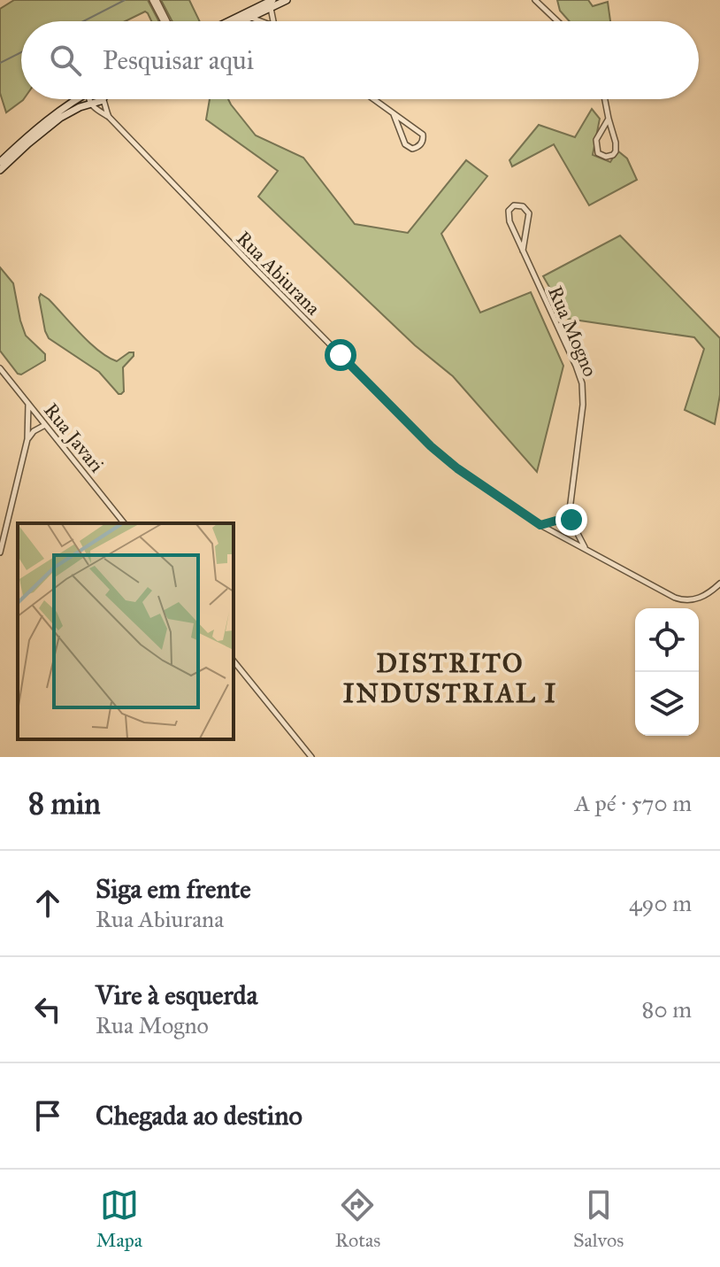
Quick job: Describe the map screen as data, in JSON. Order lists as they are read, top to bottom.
{
  "streets": {
    "street": ["Rua Abiurana", "Rua Mogno", "Rua Javari"]
  },
  "crossings": [
    ["Rua Abiurana", "Rua Mogno"]
  ],
  "districts": ["DISTRITO INDUSTRIAL I"],
  "page": {
    "search": "Pesquisar aqui",
    "heading": ["8 min", "A pé · 570 m"],
    "list": [
      ["Siga em frente", "Rua Abiurana", "490 m"],
      ["Vire à esquerda", "Rua Mogno", "80 m"],
      "Chegada ao destino"
    ],
    "nav": ["Mapa", "Rotas", "Salvos"]
  }
}
